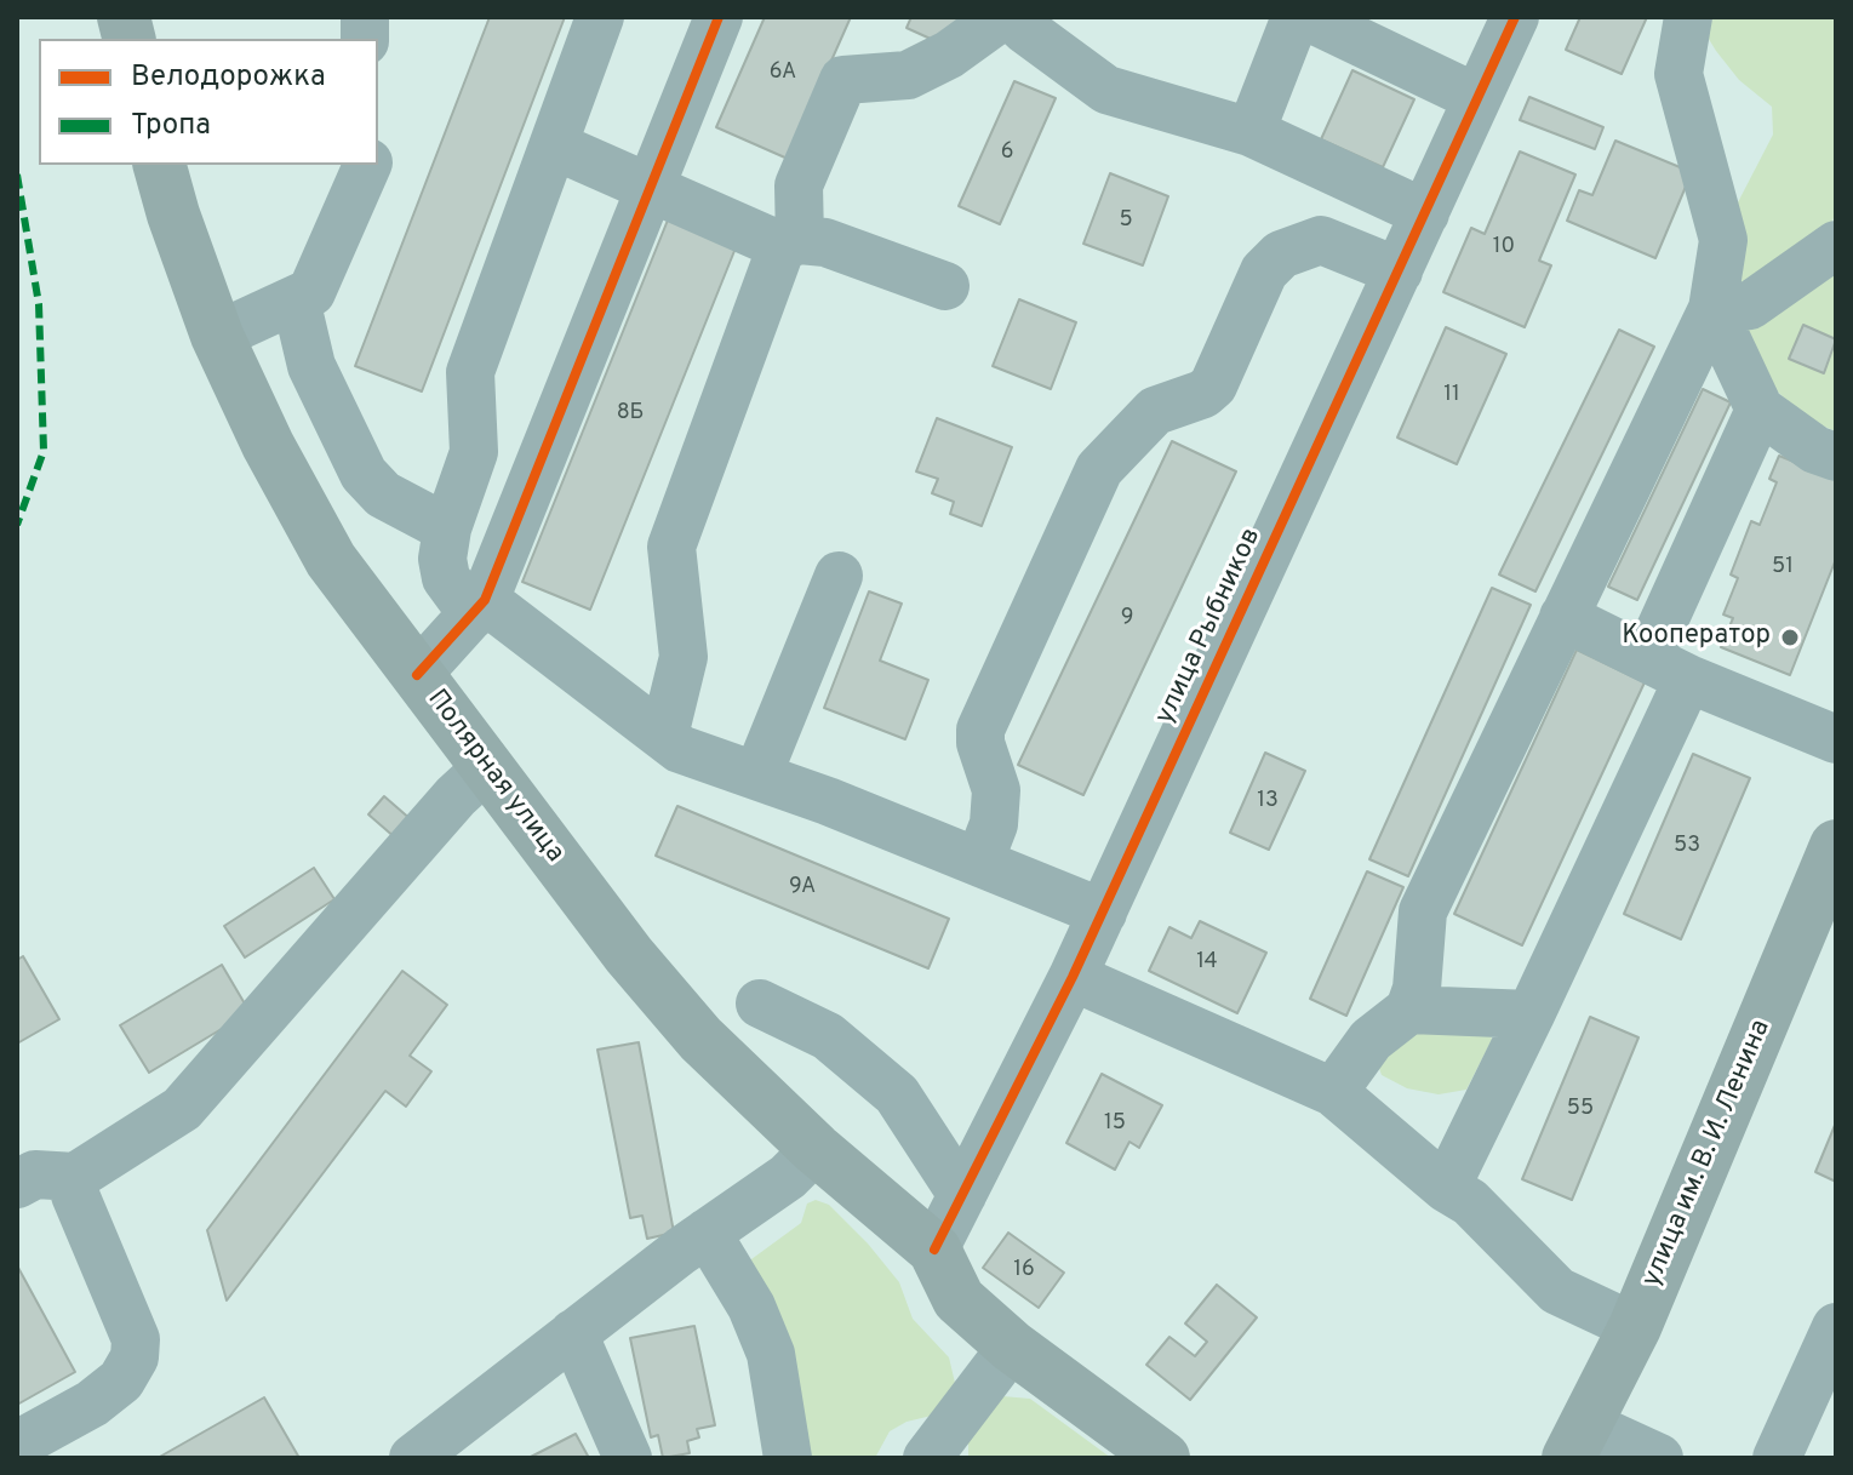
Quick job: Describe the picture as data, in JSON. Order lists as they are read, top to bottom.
{
  "streets": {
    "main road": ["Полярная улица", "улица им. В. И. Ленина"],
    "street": ["улица Рыбников"]
  },
  "crossings": [
    ["улица Рыбников", "Полярная улица"]
  ],
  "places": ["Кооператор"],
  "house_numbers": [
    "6А",
    "6",
    "5",
    "10",
    "11",
    "8Б",
    "51",
    "9",
    "13",
    "53",
    "9А",
    "14",
    "55",
    "15",
    "16"
  ],
  "legend": ["Велодорожка", "Тропа"]
}
